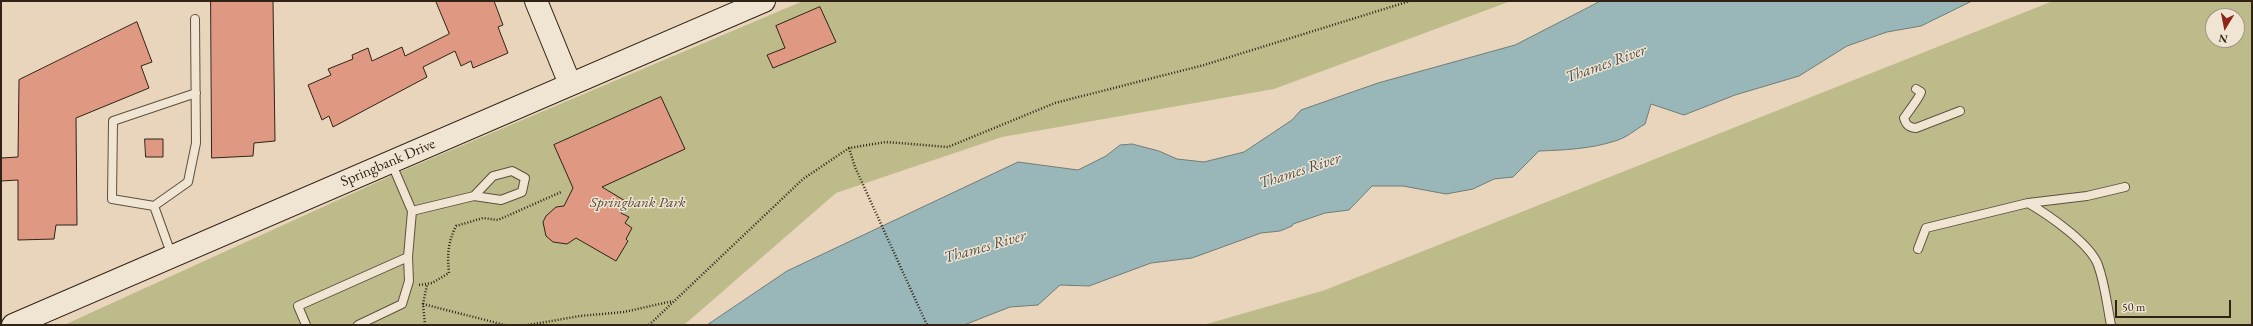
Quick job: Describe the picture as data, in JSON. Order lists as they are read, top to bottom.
{
  "streets": {
    "main road": ["Springbank Drive"]
  },
  "water": ["Thames River"],
  "parks": ["Springbank Park"],
  "scale_bar": "50 m",
  "north": "bottom"
}
